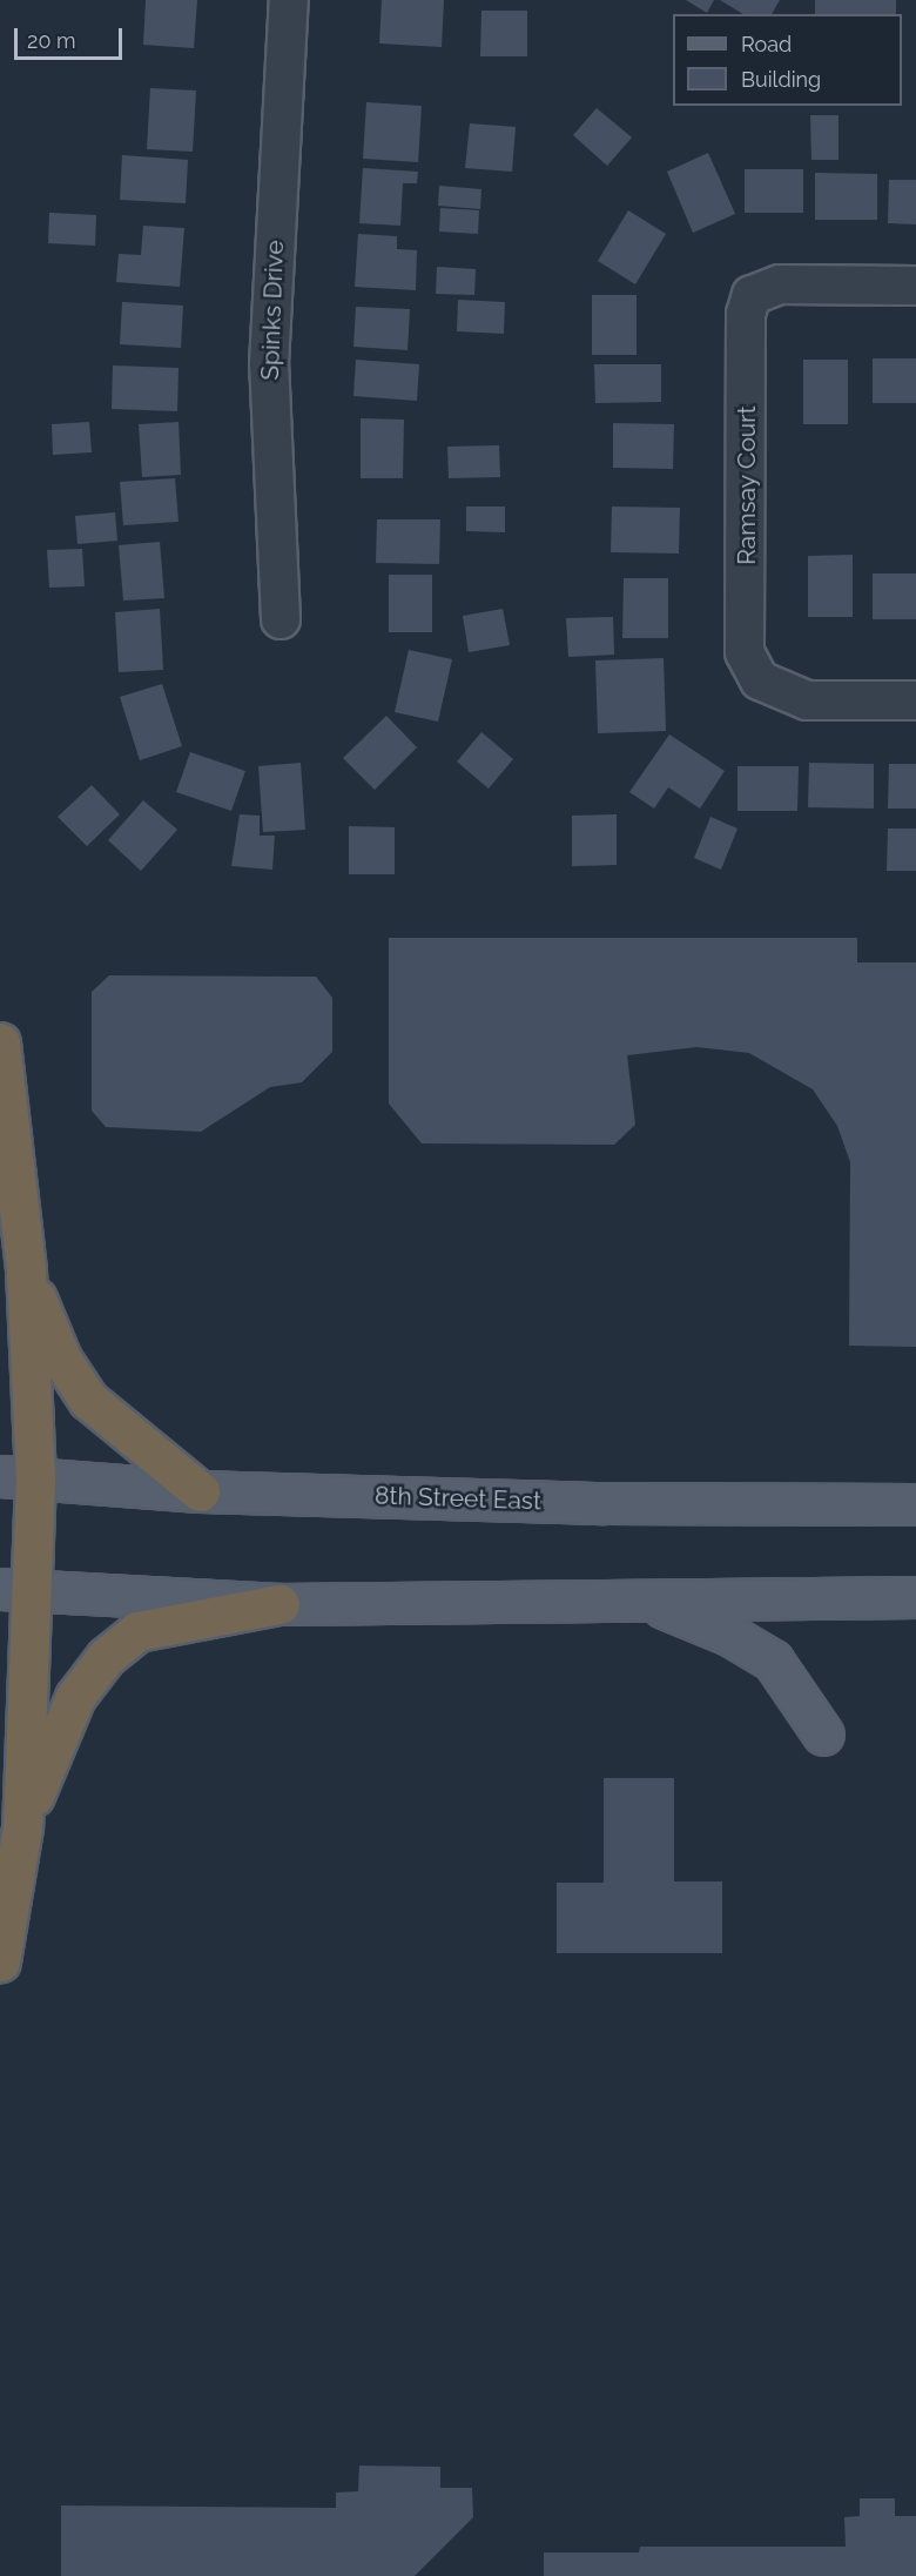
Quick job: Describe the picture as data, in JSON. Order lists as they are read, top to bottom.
{
  "streets": {
    "main road": ["8th Street East"],
    "street": ["Spinks Drive", "Ramsay Court"]
  },
  "legend": ["Road", "Building"],
  "scale_bar": "20 m"
}
